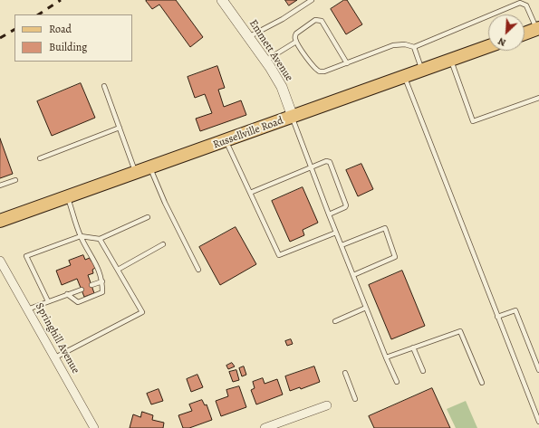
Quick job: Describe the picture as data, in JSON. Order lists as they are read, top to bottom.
{
  "streets": {
    "main road": ["Russellville Road"],
    "street": ["Emmett Avenue", "Springhill Avenue"]
  },
  "crossings": [
    ["Emmett Avenue", "Russellville Road"]
  ],
  "legend": ["Road", "Building"],
  "north": "bottom left"
}
